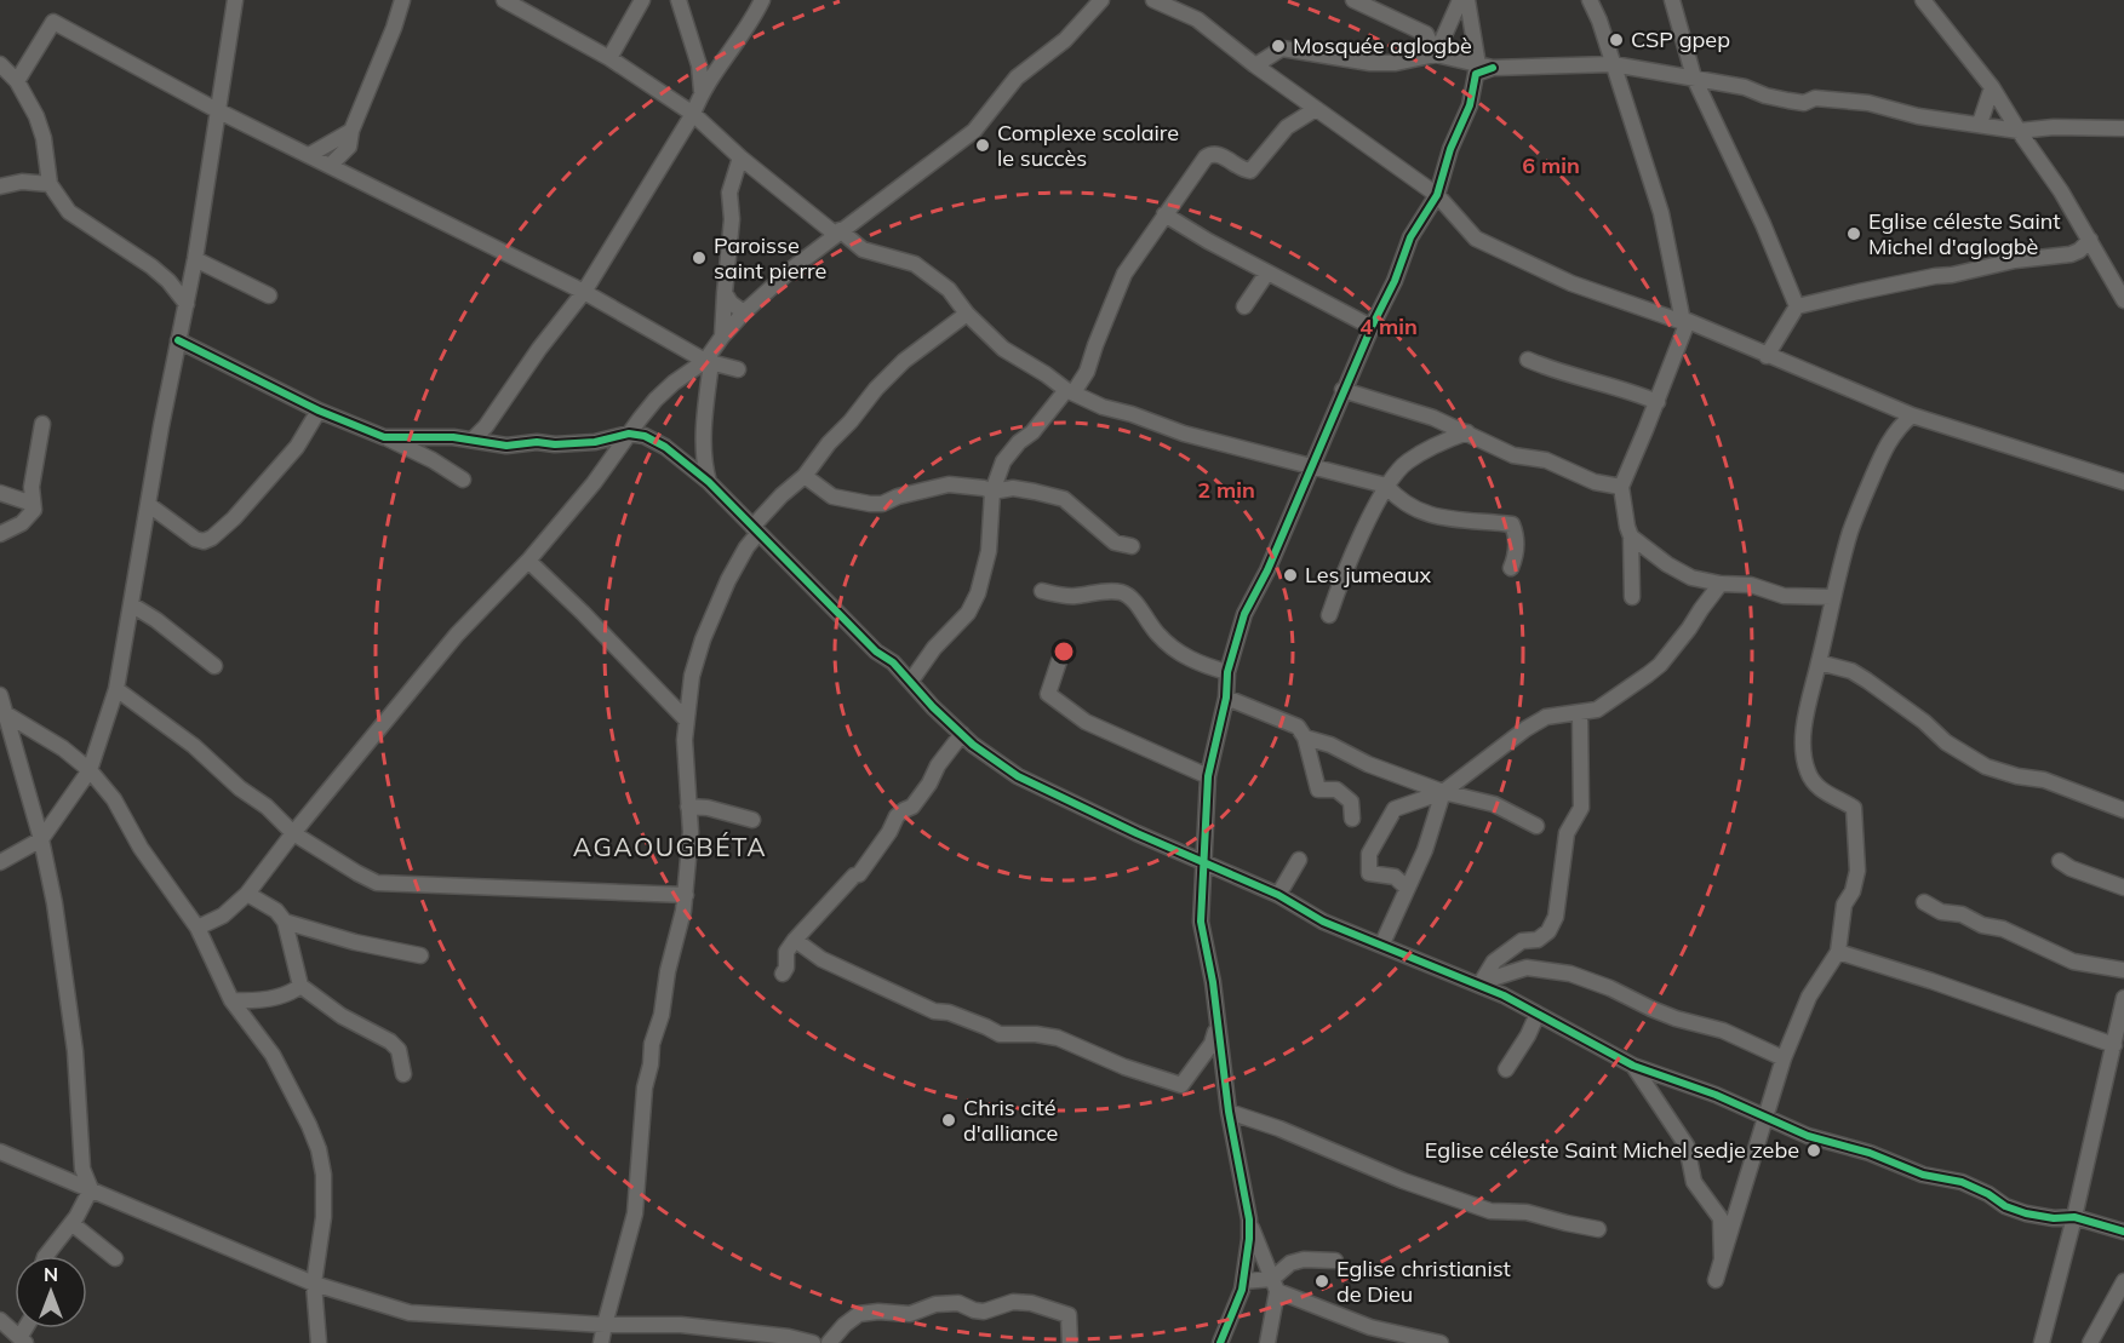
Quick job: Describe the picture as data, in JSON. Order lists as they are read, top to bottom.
{
  "districts": ["AGAOUGBÉTA"],
  "places": [
    "CSP gpep",
    "Mosquée aglogbè",
    "Complexe scolaire le succès",
    "Eglise céleste Saint Michel d'aglogbè",
    "Paroisse saint pierre",
    "Les jumeaux",
    "Chris cité d'alliance",
    "Eglise céleste Saint Michel sedje zebe",
    "Eglise christianist de Dieu"
  ],
  "north": "top",
  "rings": ["6 min", "4 min", "2 min"]
}
